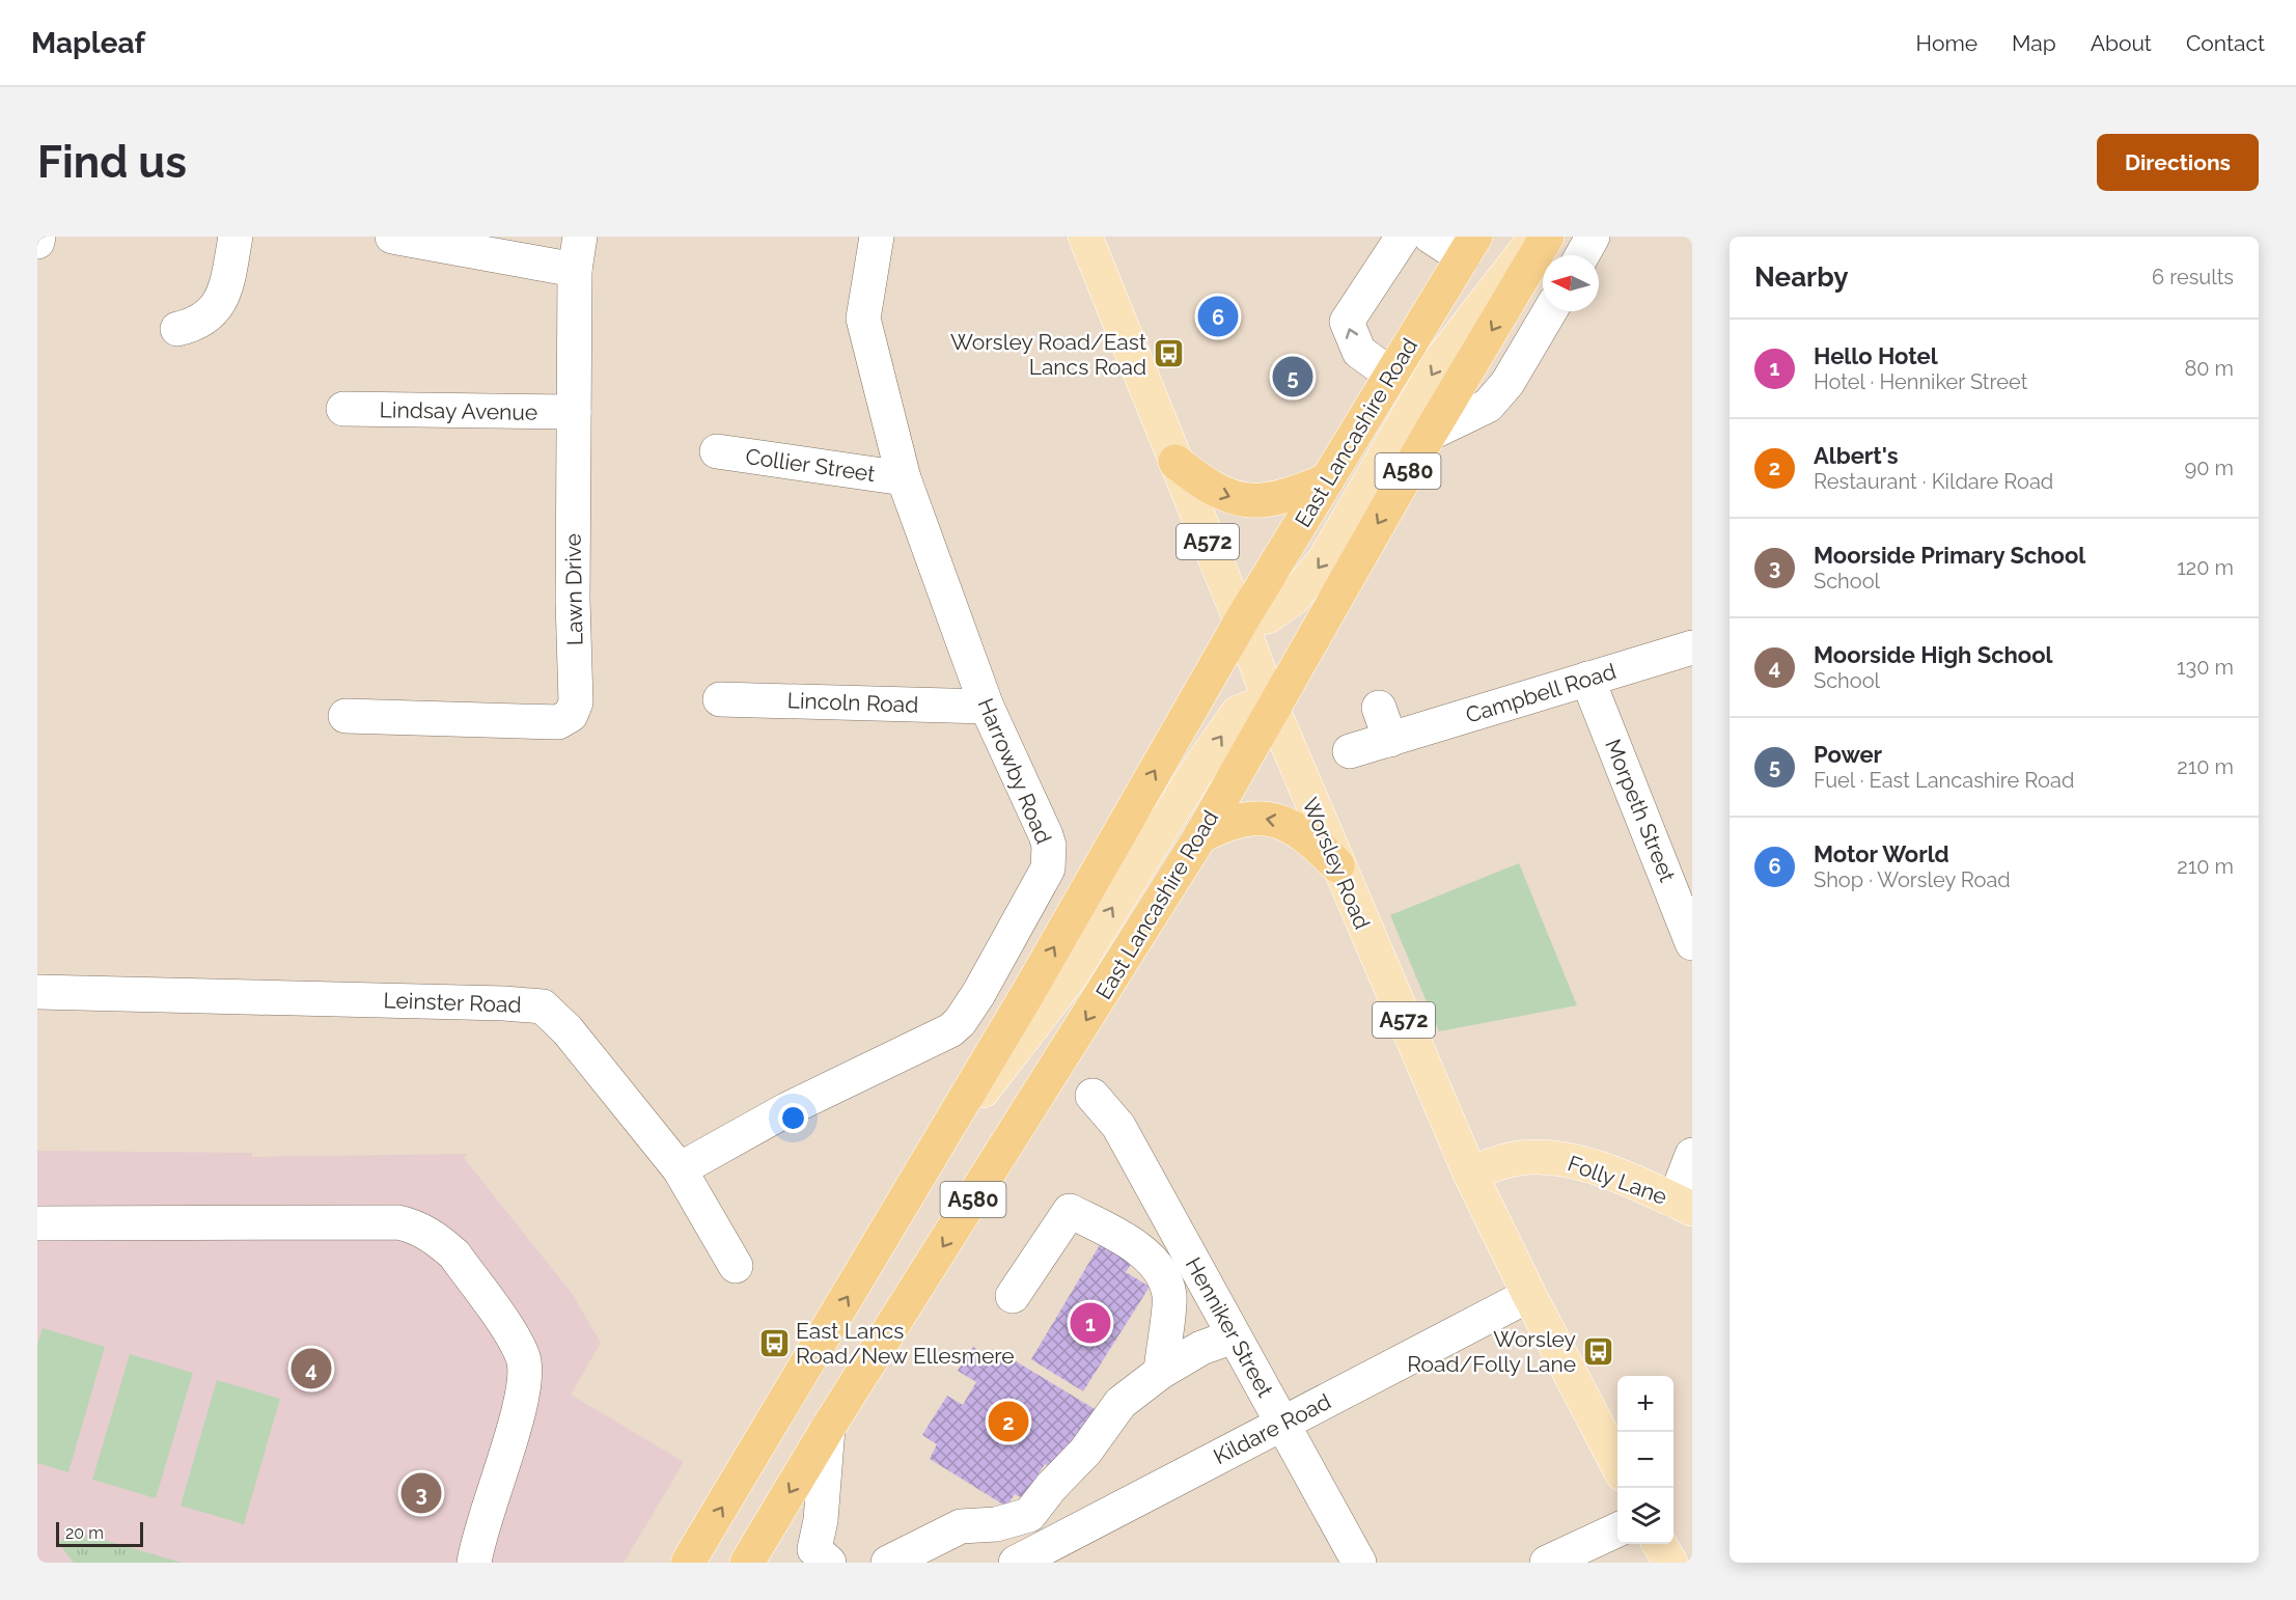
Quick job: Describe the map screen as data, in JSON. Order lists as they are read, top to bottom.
{
  "streets": {
    "highway": ["East Lancashire Road", "A580"],
    "main road": ["A572", "Worsley Road", "Folly Lane"],
    "street": [
      "Lindsay Avenue",
      "Collier Street",
      "Lawn Drive",
      "Campbell Road",
      "Lincoln Road",
      "Harrowby Road",
      "Morpeth Street",
      "Leinster Road",
      "Henniker Street",
      "Kildare Road"
    ]
  },
  "crossings": [
    ["Lindsay Avenue", "Lawn Drive"],
    ["East Lancashire Road", "Worsley Road"],
    ["Collier Street", "Harrowby Road"],
    ["Campbell Road", "Morpeth Street"],
    ["Lincoln Road", "Harrowby Road"],
    ["Harrowby Road", "Leinster Road"],
    ["Worsley Road", "Folly Lane"],
    ["Worsley Road", "Kildare Road"],
    ["Henniker Street", "Kildare Road"]
  ],
  "places": {
    "bus stop": ["Worsley Road/East Lancs Road", "East Lancs Road/New Ellesmere", "Worsley Road/Folly Lane"]
  },
  "scale_bar": "20 m",
  "north": "left",
  "page": {
    "header": "Mapleaf",
    "nav": [
      "Home",
      "Map",
      "About",
      "Contact"
    ],
    "buttons": "Directions",
    "title": "Find us",
    "heading": ["Nearby", "6 results"],
    "pins": [
      "6",
      "5",
      "1",
      "4",
      "2",
      "3"
    ],
    "list": [
      {
        "mark": "1",
        "name": "Hello Hotel",
        "note": "Hotel · Henniker Street",
        "value": "80 m"
      },
      {
        "mark": "2",
        "name": "Albert's",
        "note": "Restaurant · Kildare Road",
        "value": "90 m"
      },
      {
        "mark": "3",
        "name": "Moorside Primary School",
        "note": "School",
        "value": "120 m"
      },
      {
        "mark": "4",
        "name": "Moorside High School",
        "note": "School",
        "value": "130 m"
      },
      {
        "mark": "5",
        "name": "Power",
        "note": "Fuel · East Lancashire Road",
        "value": "210 m"
      },
      {
        "mark": "6",
        "name": "Motor World",
        "note": "Shop · Worsley Road",
        "value": "210 m"
      }
    ],
    "map_buttons": ["+", "−"],
    "scale": "20 m"
  }
}
